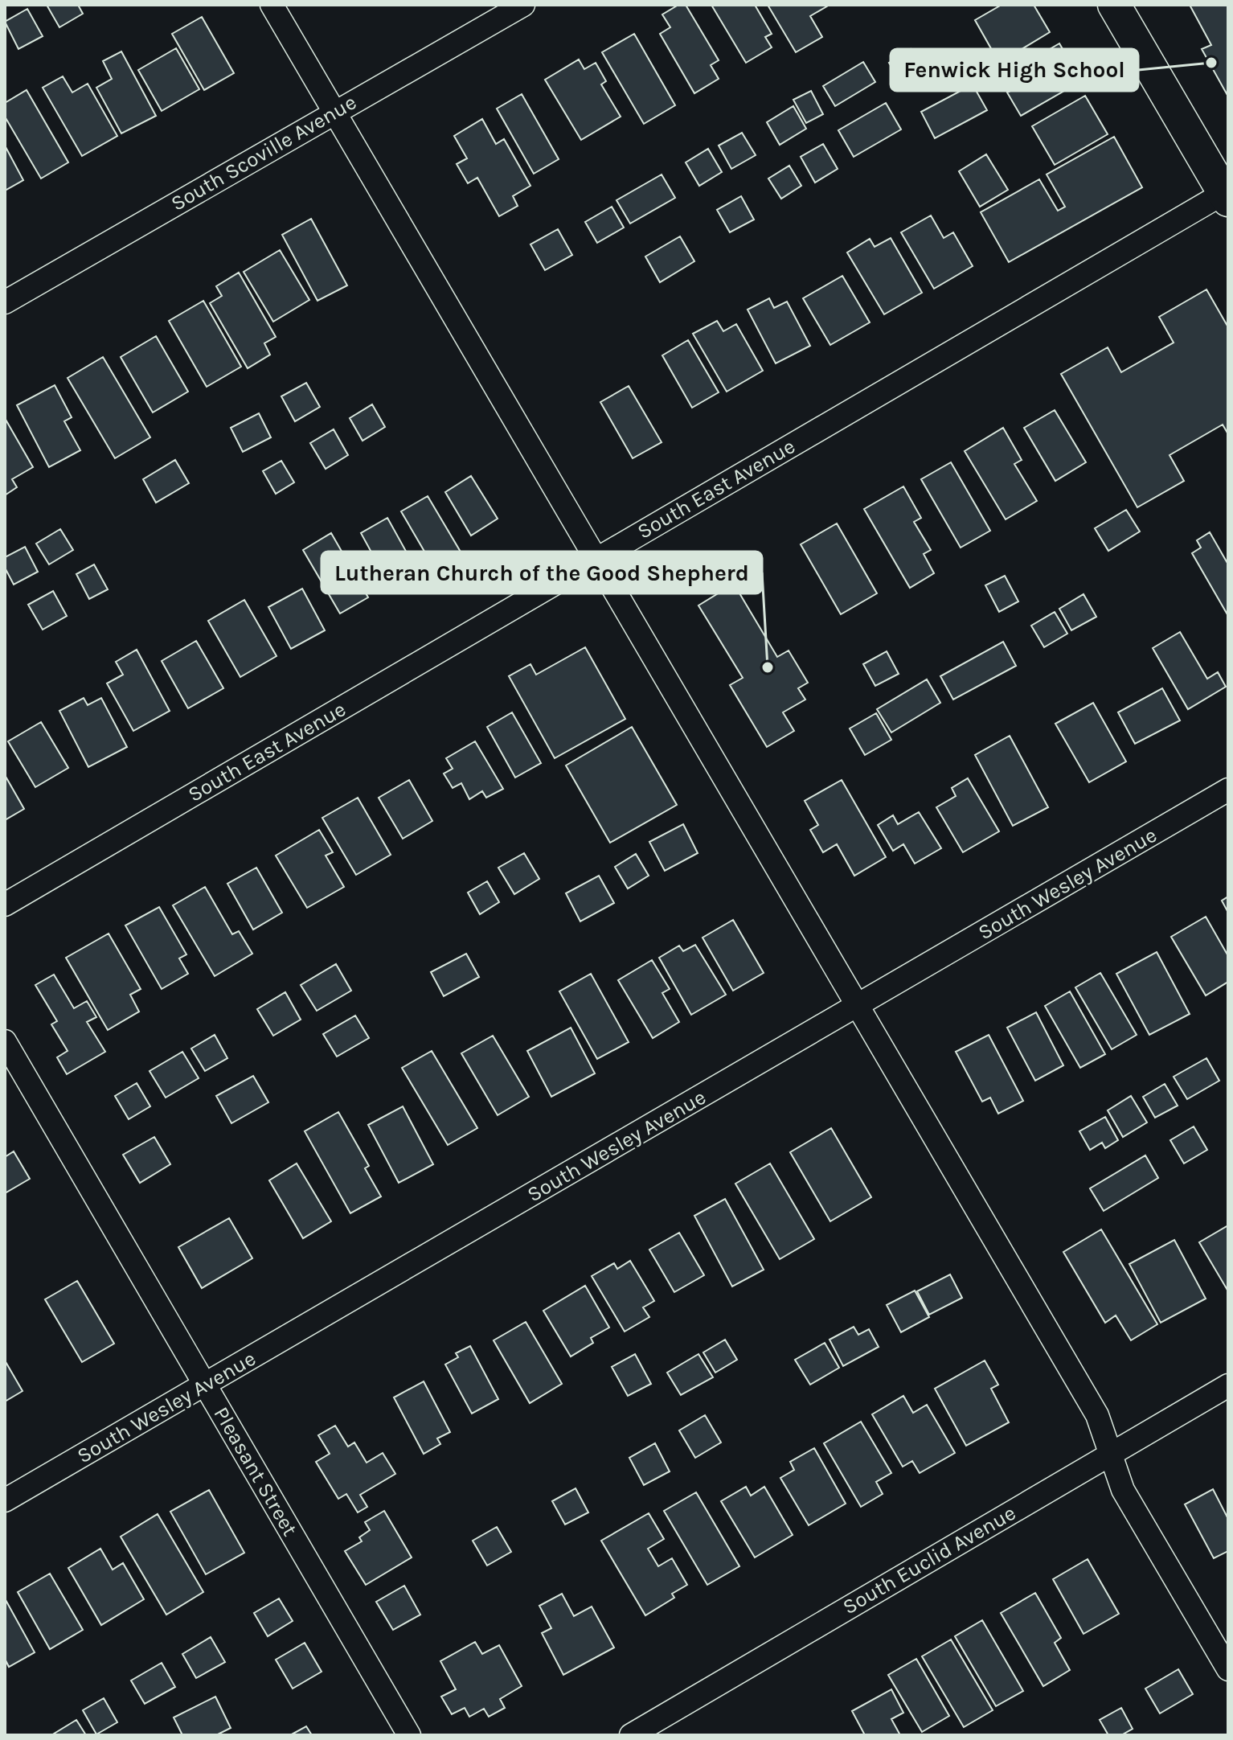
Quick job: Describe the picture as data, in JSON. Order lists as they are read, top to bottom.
{
  "streets": {
    "street": [
      "South Scoville Avenue",
      "South East Avenue",
      "South Wesley Avenue",
      "Pleasant Street",
      "South Euclid Avenue"
    ]
  },
  "crossings": [
    ["South Wesley Avenue", "Pleasant Street"]
  ],
  "places": ["Fenwick High School", "Lutheran Church of the Good Shepherd"]
}
